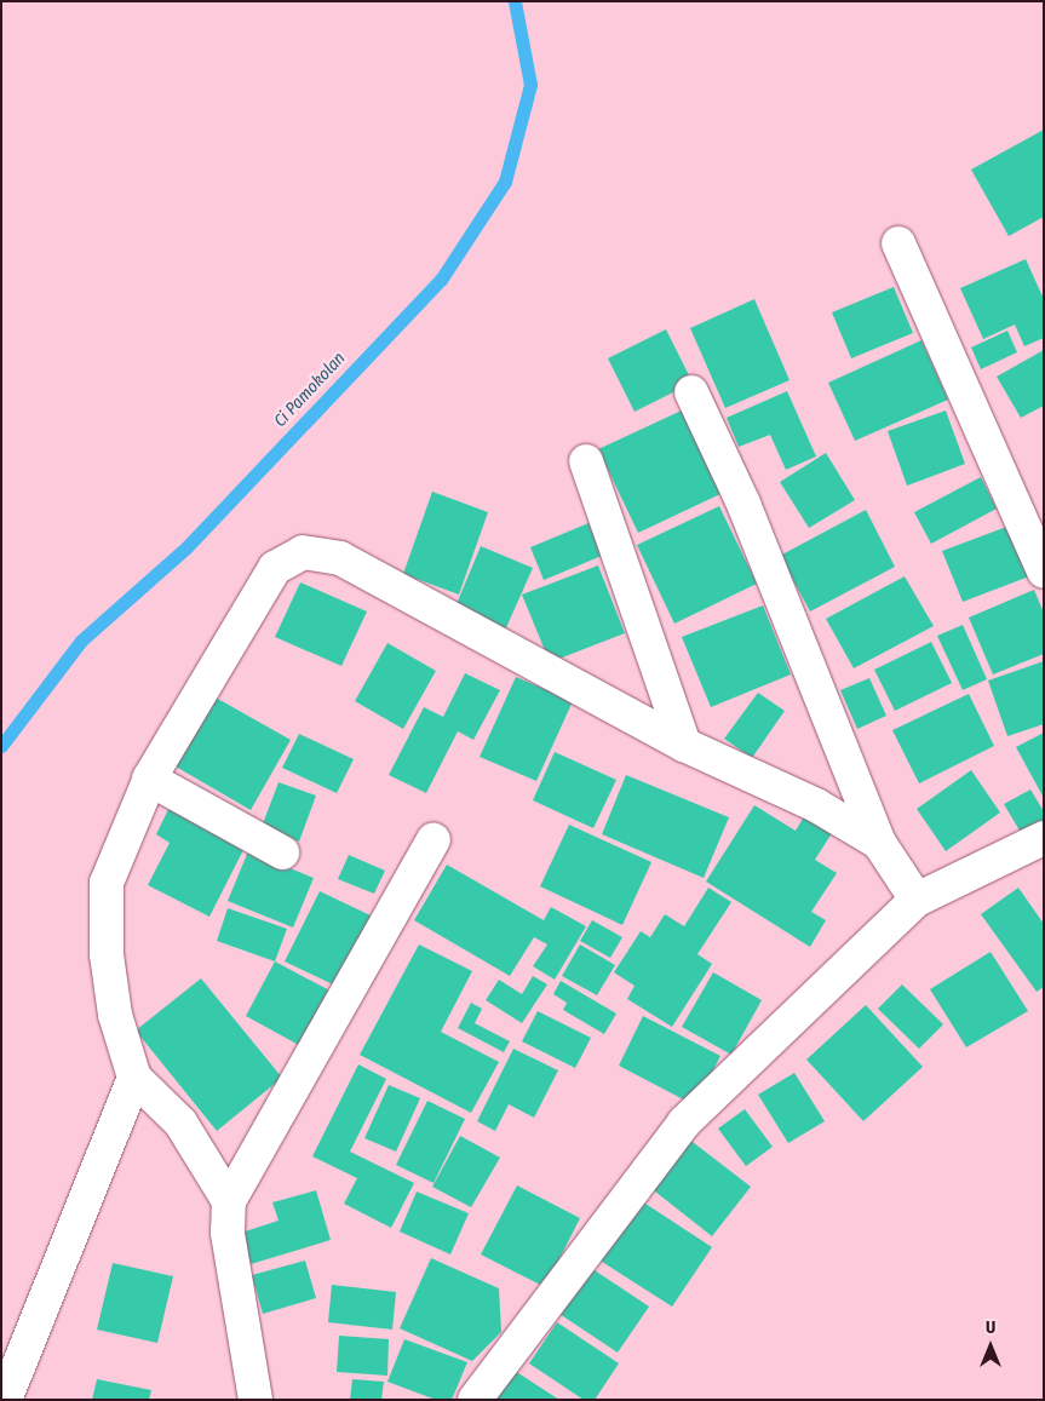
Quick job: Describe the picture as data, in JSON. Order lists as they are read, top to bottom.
{
  "water": ["Ci Pamokolan"],
  "north": "top"
}
